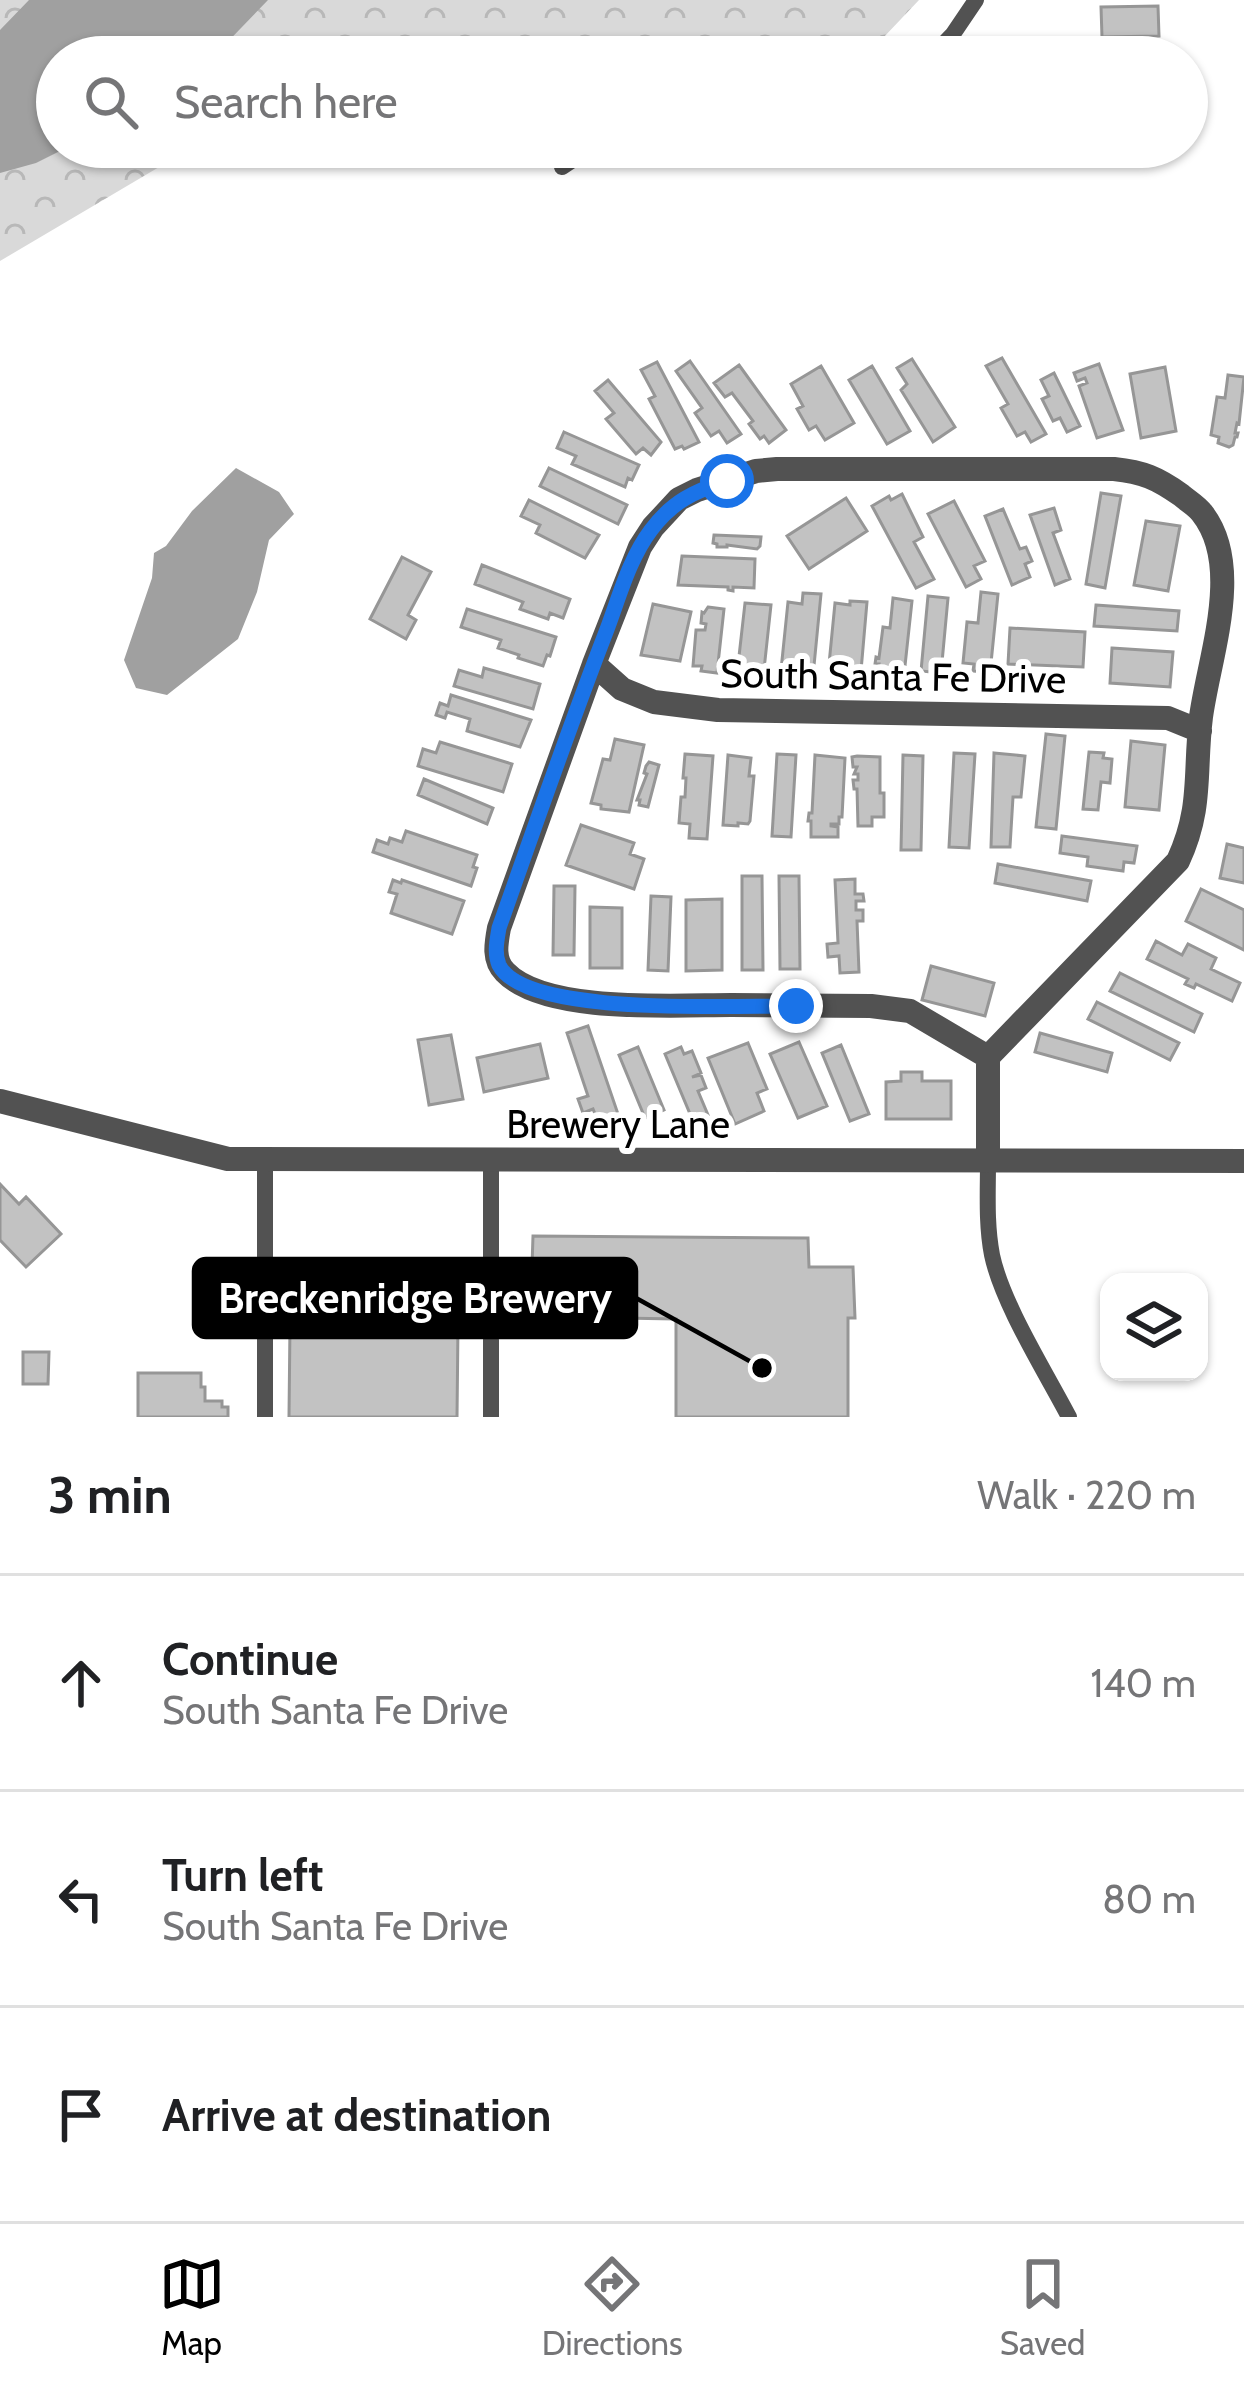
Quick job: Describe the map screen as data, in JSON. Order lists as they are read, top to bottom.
{
  "streets": {
    "street": ["South Santa Fe Drive", "Brewery Lane"]
  },
  "places": ["Breckenridge Brewery"],
  "page": {
    "search": "Search here",
    "heading": ["3 min", "Walk · 220 m"],
    "list": [
      ["Continue", "South Santa Fe Drive", "140 m"],
      ["Turn left", "South Santa Fe Drive", "80 m"],
      "Arrive at destination"
    ],
    "nav": ["Map", "Directions", "Saved"]
  }
}
